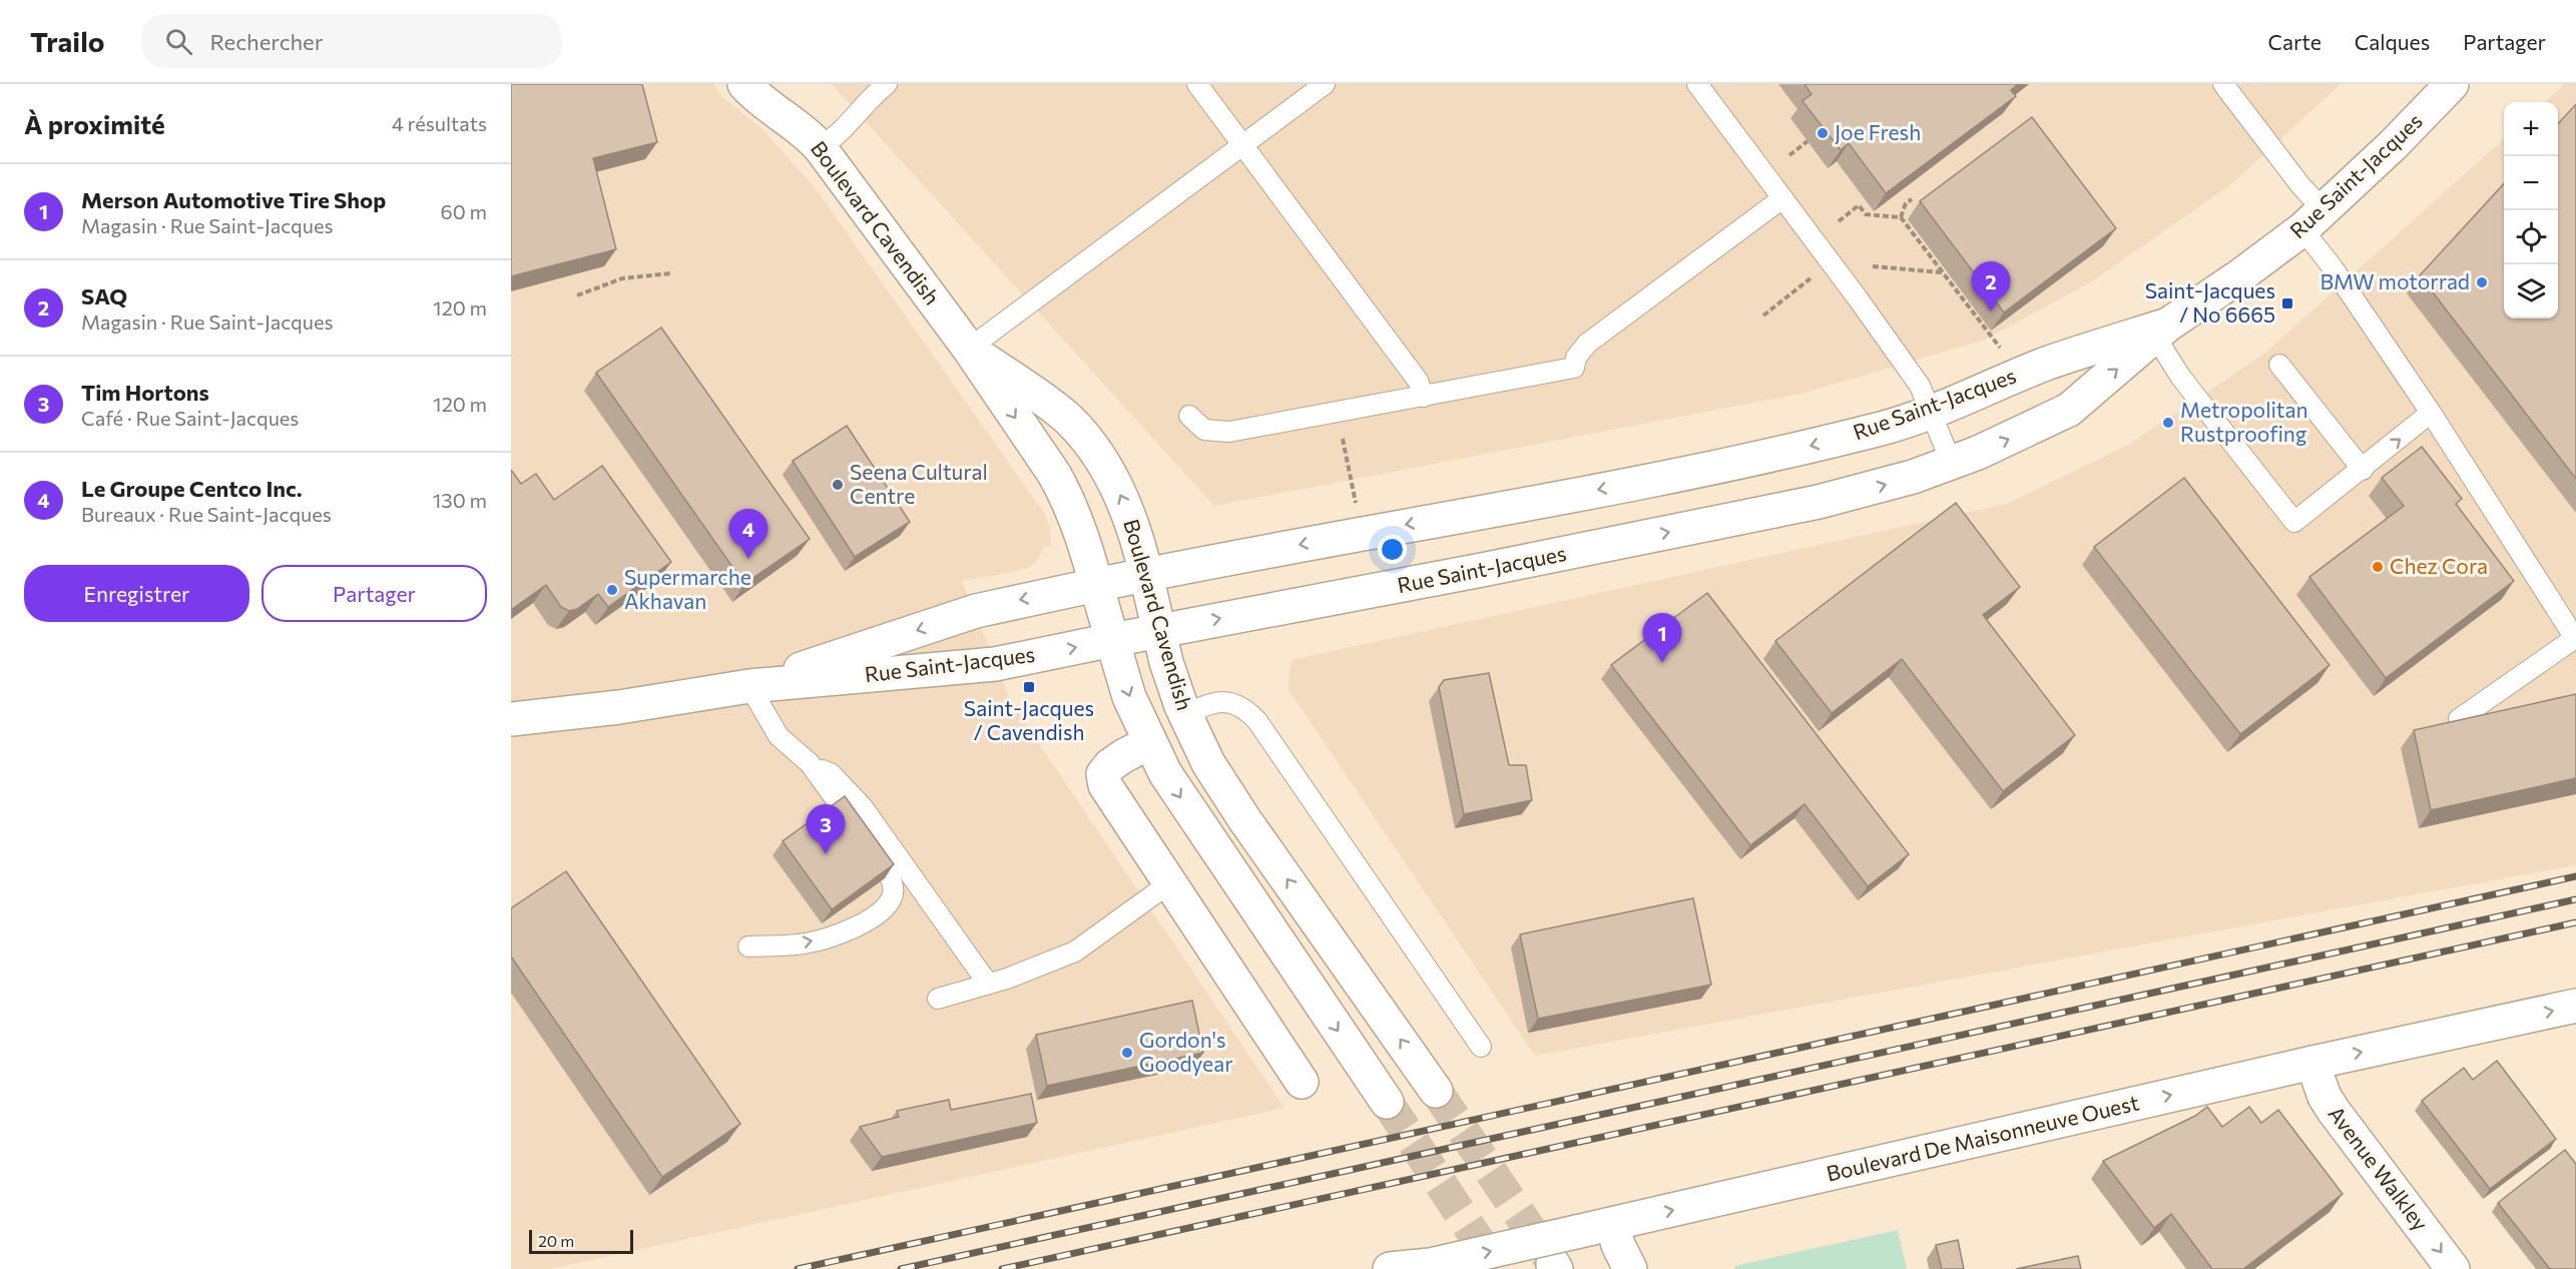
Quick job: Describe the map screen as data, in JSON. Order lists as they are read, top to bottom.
{
  "streets": {
    "main road": [
      "Rue Saint-Jacques",
      "Boulevard Cavendish",
      "Boulevard De Maisonneuve Ouest",
      "Avenue Walkley"
    ]
  },
  "crossings": [
    ["Rue Saint-Jacques", "Boulevard Cavendish"],
    ["Boulevard De Maisonneuve Ouest", "Avenue Walkley"]
  ],
  "one_way": ["Boulevard De Maisonneuve Ouest", "Avenue Walkley"],
  "places": {
    "other": [
      "Joe Fresh",
      "BMW motorrad",
      "Metropolitan Rustproofing",
      "Seena Cultural Centre",
      "Chez Cora",
      "Supermarche Akhavan",
      "Gordon's Goodyear"
    ],
    "transit": ["Saint-Jacques / No 6665", "Saint-Jacques / Cavendish"]
  },
  "scale_bar": "20 m",
  "page": {
    "header": "Trailo",
    "search": "Rechercher",
    "nav": ["Carte", "Calques", "Partager"],
    "heading": ["À proximité", "4 résultats"],
    "map_buttons": ["+", "−"],
    "list": [
      {
        "mark": "1",
        "name": "Merson Automotive Tire Shop",
        "note": "Magasin · Rue Saint-Jacques",
        "value": "60 m"
      },
      {
        "mark": "2",
        "name": "SAQ",
        "note": "Magasin · Rue Saint-Jacques",
        "value": "120 m"
      },
      {
        "mark": "3",
        "name": "Tim Hortons",
        "note": "Café · Rue Saint-Jacques",
        "value": "120 m"
      },
      {
        "mark": "4",
        "name": "Le Groupe Centco Inc.",
        "note": "Bureaux · Rue Saint-Jacques",
        "value": "130 m"
      }
    ],
    "pins": [
      "2",
      "4",
      "1",
      "3"
    ],
    "buttons": ["Enregistrer", "Partager"],
    "scale": "20 m"
  }
}
